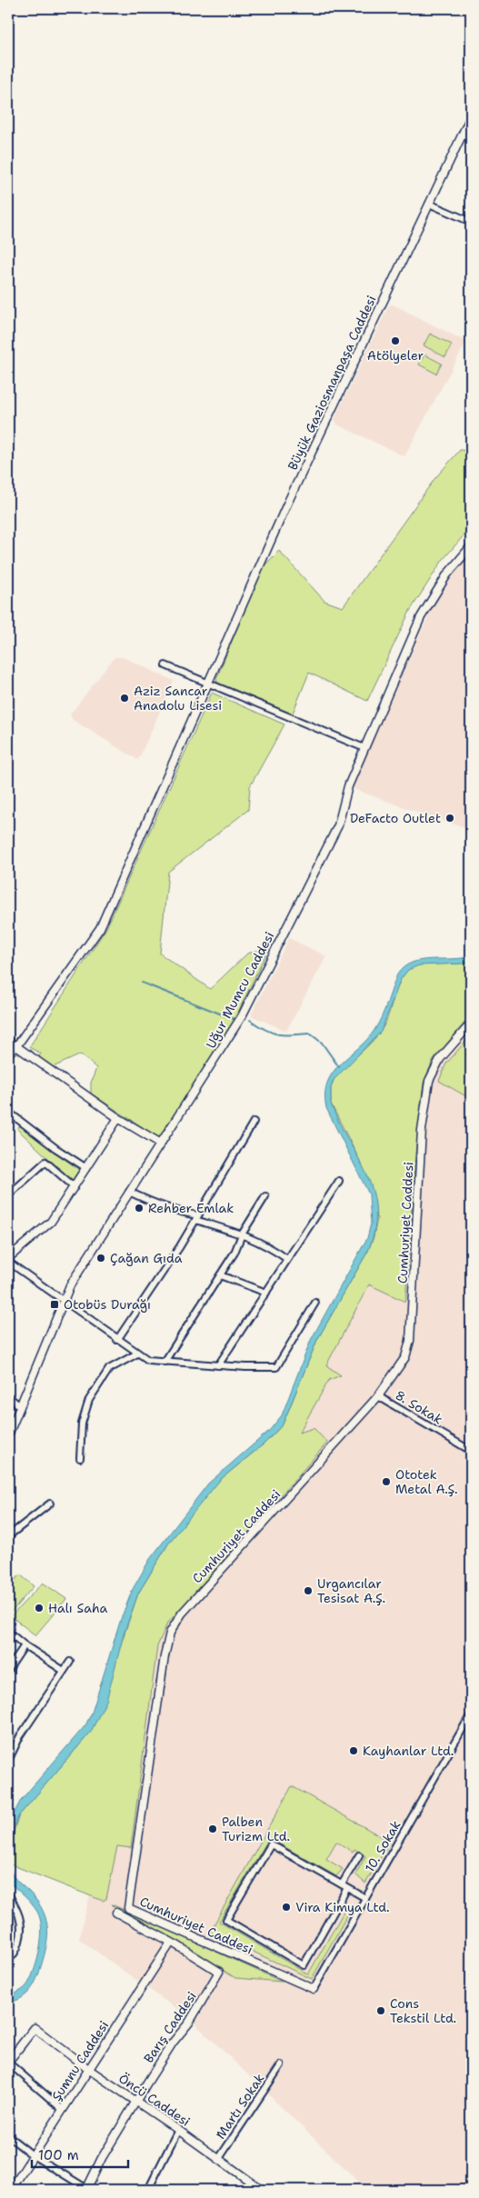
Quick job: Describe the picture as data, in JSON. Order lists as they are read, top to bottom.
{
  "streets": {
    "street": [
      "Büyük Gaziosmanpaşa Caddesi",
      "Uğur Mumcu Caddesi",
      "Cumhuriyet Caddesi",
      "8. Sokak",
      "10. Sokak",
      "Barış Caddesi",
      "Şumnu Caddesi",
      "Öncü Caddesi",
      "Martı Sokak"
    ]
  },
  "crossings": [
    ["Cumhuriyet Caddesi", "8. Sokak"],
    ["Cumhuriyet Caddesi", "10. Sokak"],
    ["Barış Caddesi", "Öncü Caddesi"],
    ["Şumnu Caddesi", "Öncü Caddesi"],
    ["Öncü Caddesi", "Martı Sokak"]
  ],
  "places": {
    "other": [
      "Atölyeler",
      "Aziz Sancar Anadolu Lisesi",
      "DeFacto Outlet",
      "Rehber Emlak",
      "Çağan Gıda",
      "Ototek Metal A.Ş.",
      "Urgancılar Tesisat A.Ş.",
      "Halı Saha",
      "Kayhanlar Ltd.",
      "Palben Turizm Ltd.",
      "Vira Kimya Ltd.",
      "Cons Tekstil Ltd."
    ],
    "transit": ["Otobüs Durağı"]
  },
  "scale_bar": "100 m"
}
